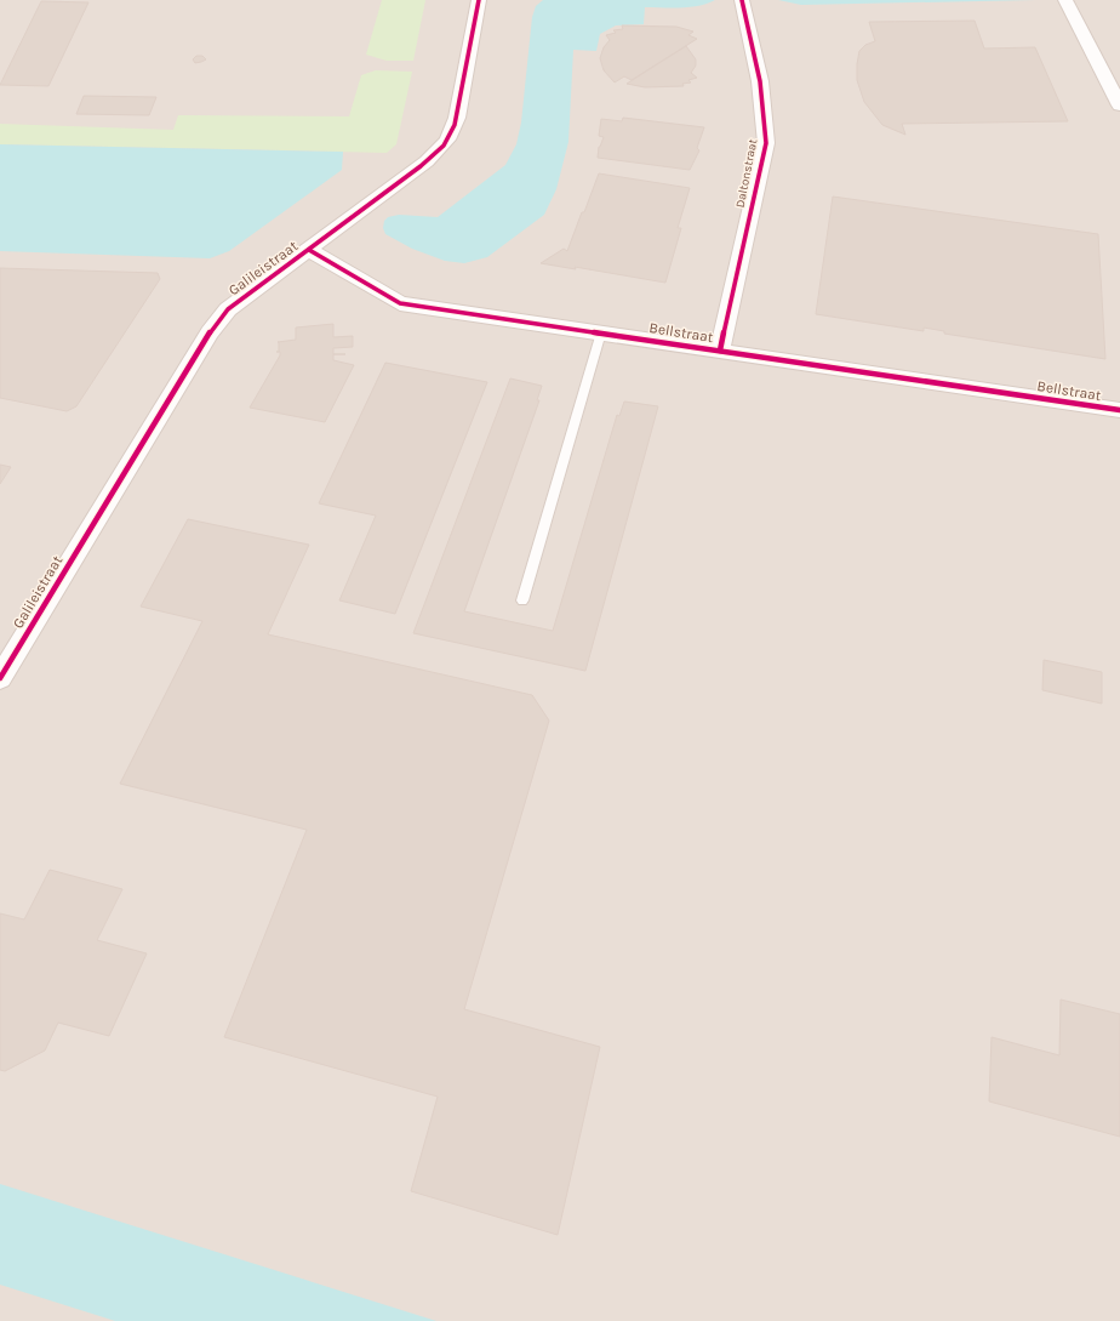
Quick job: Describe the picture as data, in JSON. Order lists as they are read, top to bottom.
{
  "streets": {
    "street": ["Daltonstraat", "Galileistraat", "Bellstraat"]
  },
  "crossings": [
    ["Daltonstraat", "Bellstraat"],
    ["Galileistraat", "Bellstraat"]
  ]
}
